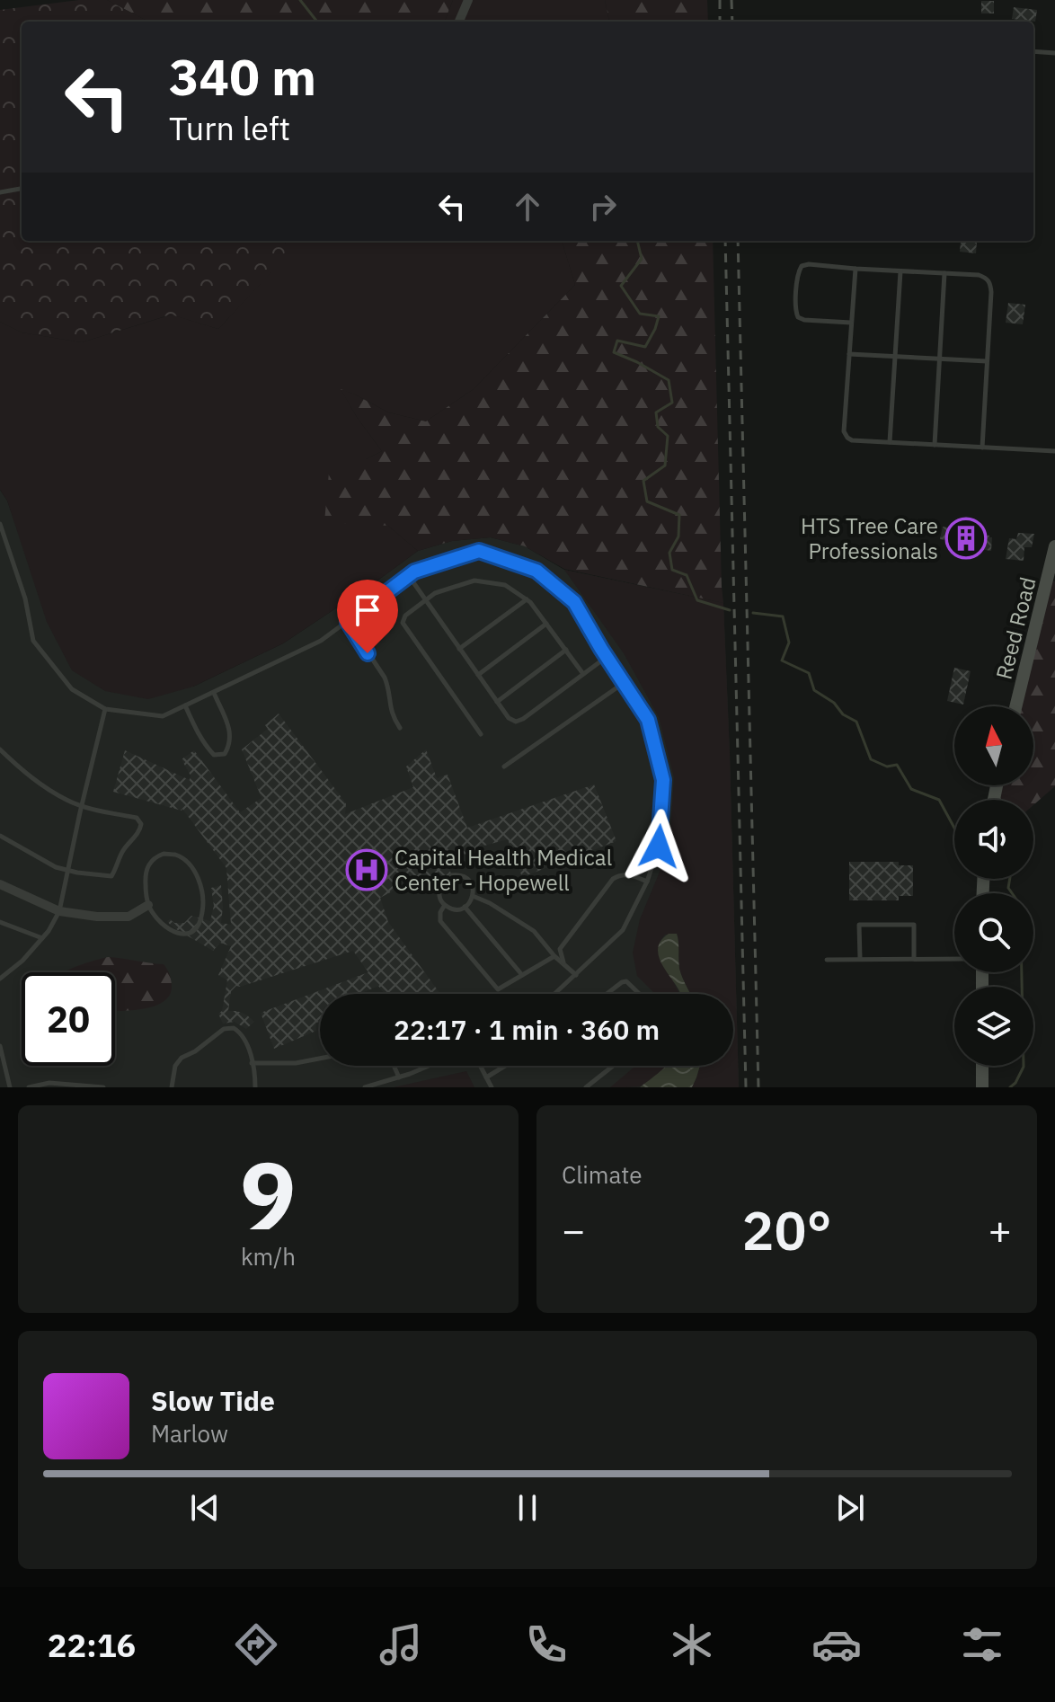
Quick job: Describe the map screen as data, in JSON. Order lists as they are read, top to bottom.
{
  "streets": {
    "street": ["Reed Road"]
  },
  "places": {
    "building": ["HTS Tree Care Professionals"],
    "hospital": ["Capital Health Medical Center - Hopewell"]
  },
  "north": "top",
  "page": {
    "turn": ["340 m", "Turn left"],
    "limit": "20",
    "trip": "22:17 · 1 min · 360 m",
    "tile": [
      ["9", "km/h"],
      "Climate"
    ],
    "heat": ["−", "20°", "+"],
    "song": ["Slow Tide", "Marlow"],
    "tabs": "22:16"
  }
}
